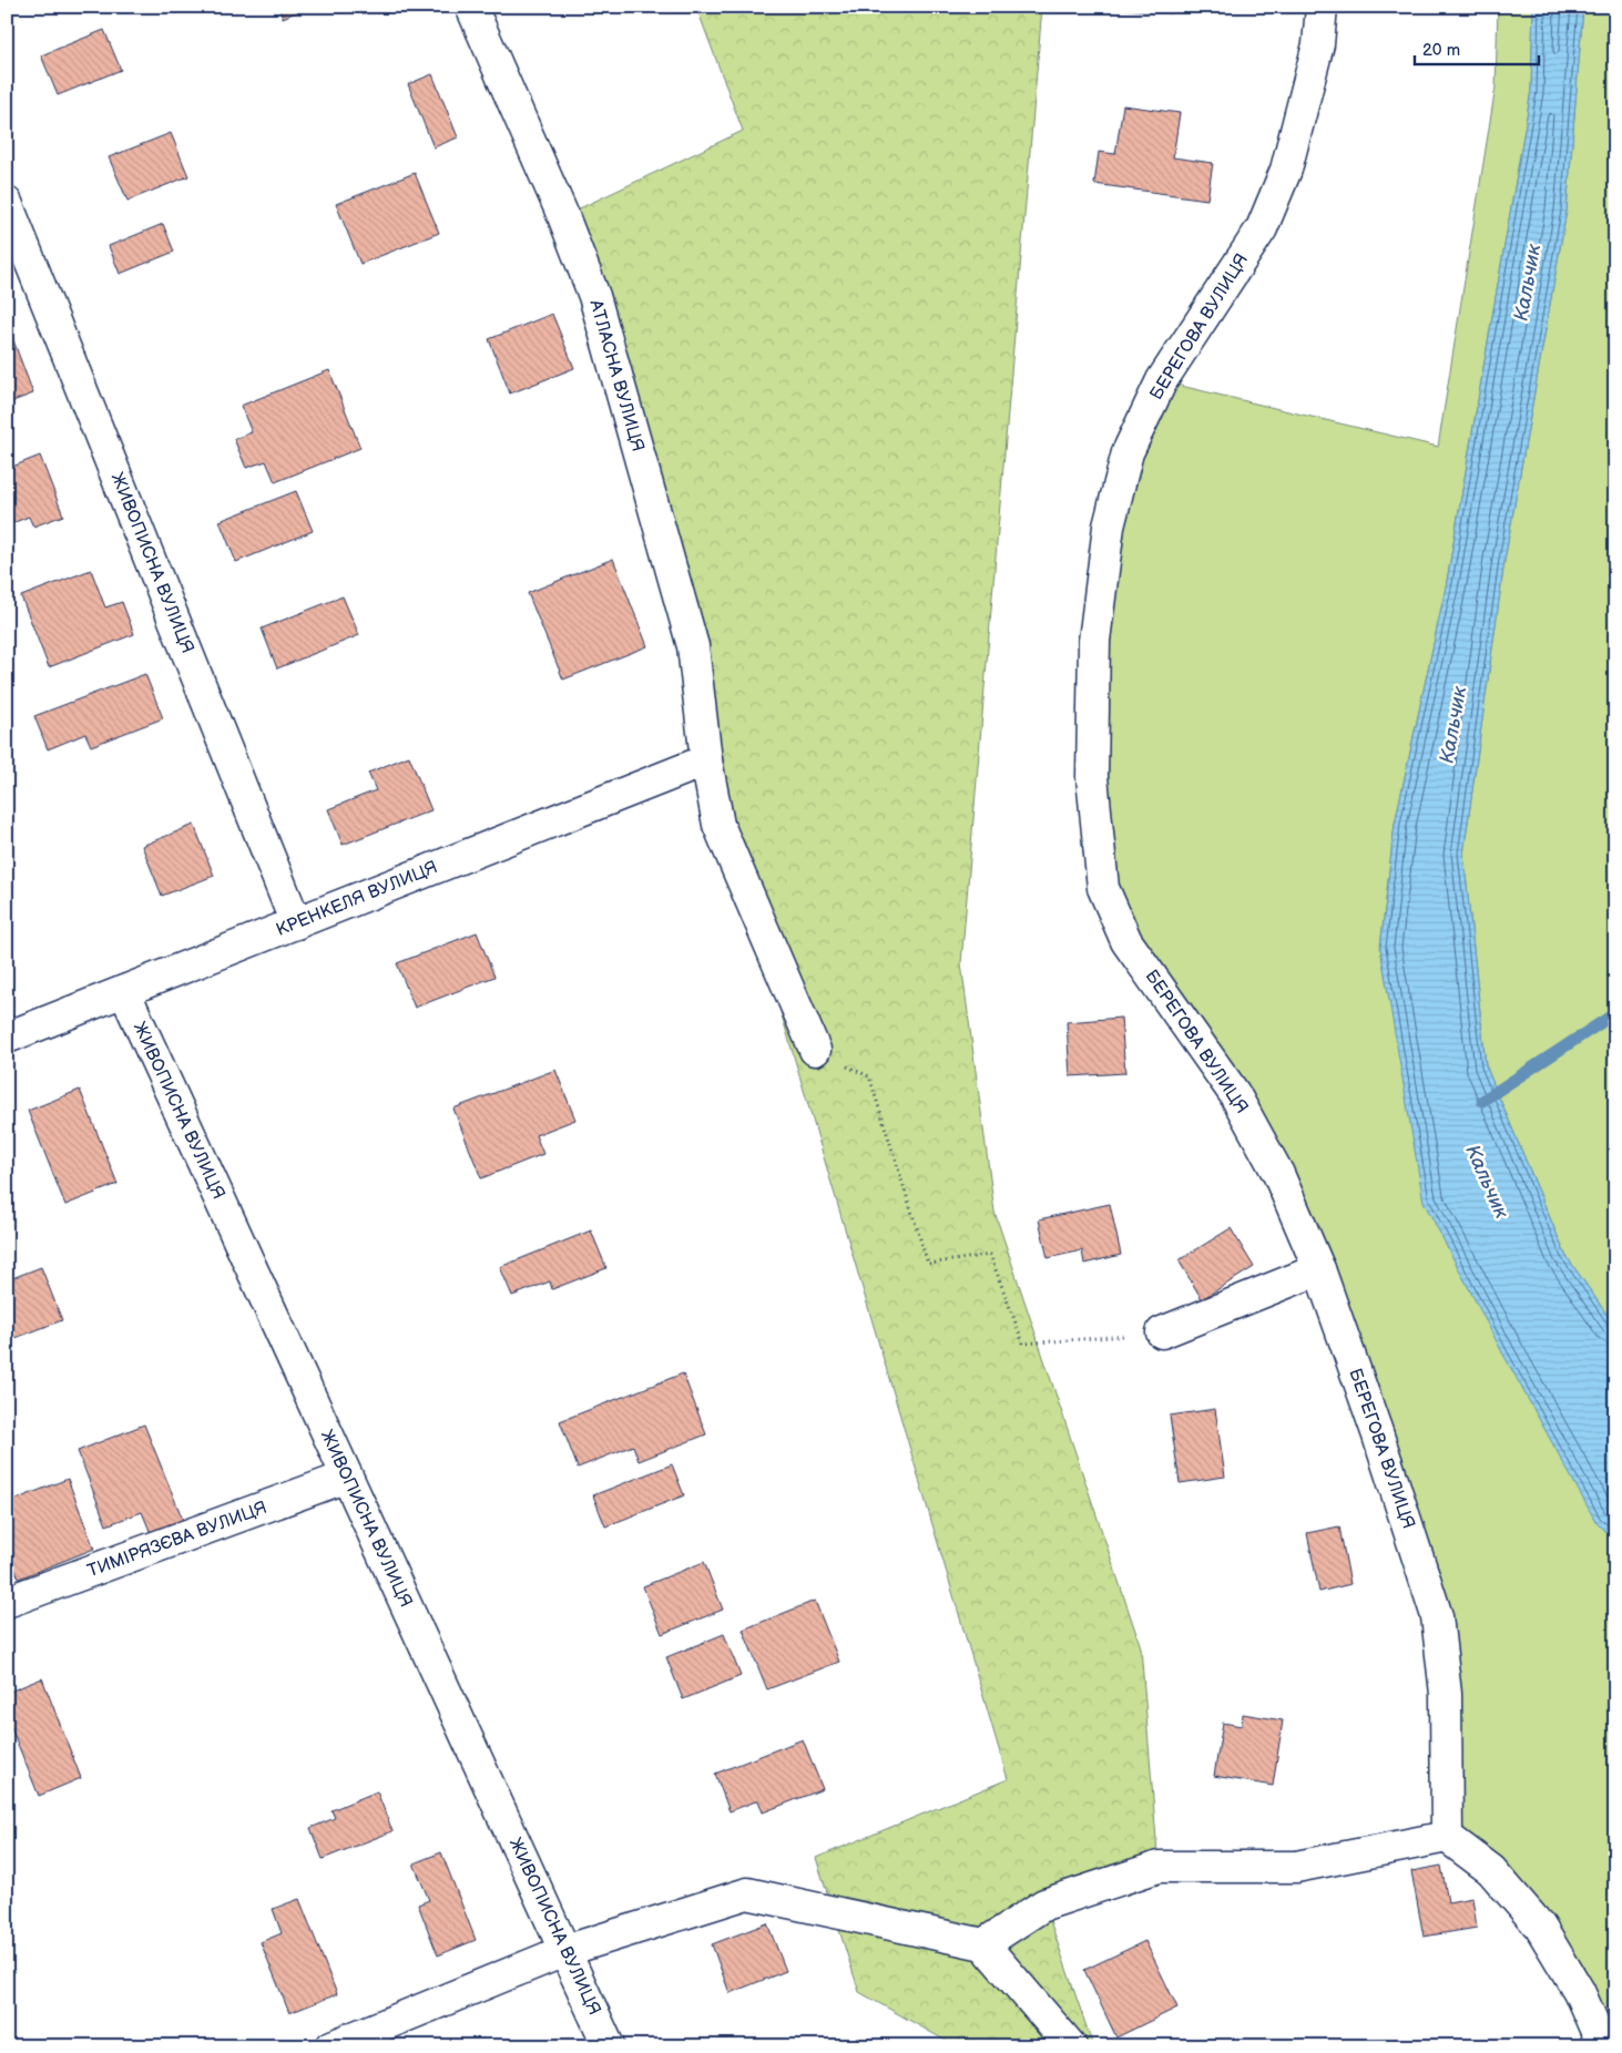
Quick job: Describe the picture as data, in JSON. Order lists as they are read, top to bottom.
{
  "streets": {
    "street": [
      "БЕРЕГОВА ВУЛИЦЯ",
      "АТЛАСНА ВУЛИЦЯ",
      "ЖИВОПИСНА ВУЛИЦЯ",
      "КРЕНКЕЛЯ ВУЛИЦЯ",
      "ТИМІРЯЗЄВА ВУЛИЦЯ"
    ]
  },
  "crossings": [
    ["АТЛАСНА ВУЛИЦЯ", "КРЕНКЕЛЯ ВУЛИЦЯ"],
    ["ЖИВОПИСНА ВУЛИЦЯ", "КРЕНКЕЛЯ ВУЛИЦЯ"],
    ["ЖИВОПИСНА ВУЛИЦЯ", "ТИМІРЯЗЄВА ВУЛИЦЯ"]
  ],
  "water": ["Кальчик"],
  "scale_bar": "20 m"
}
